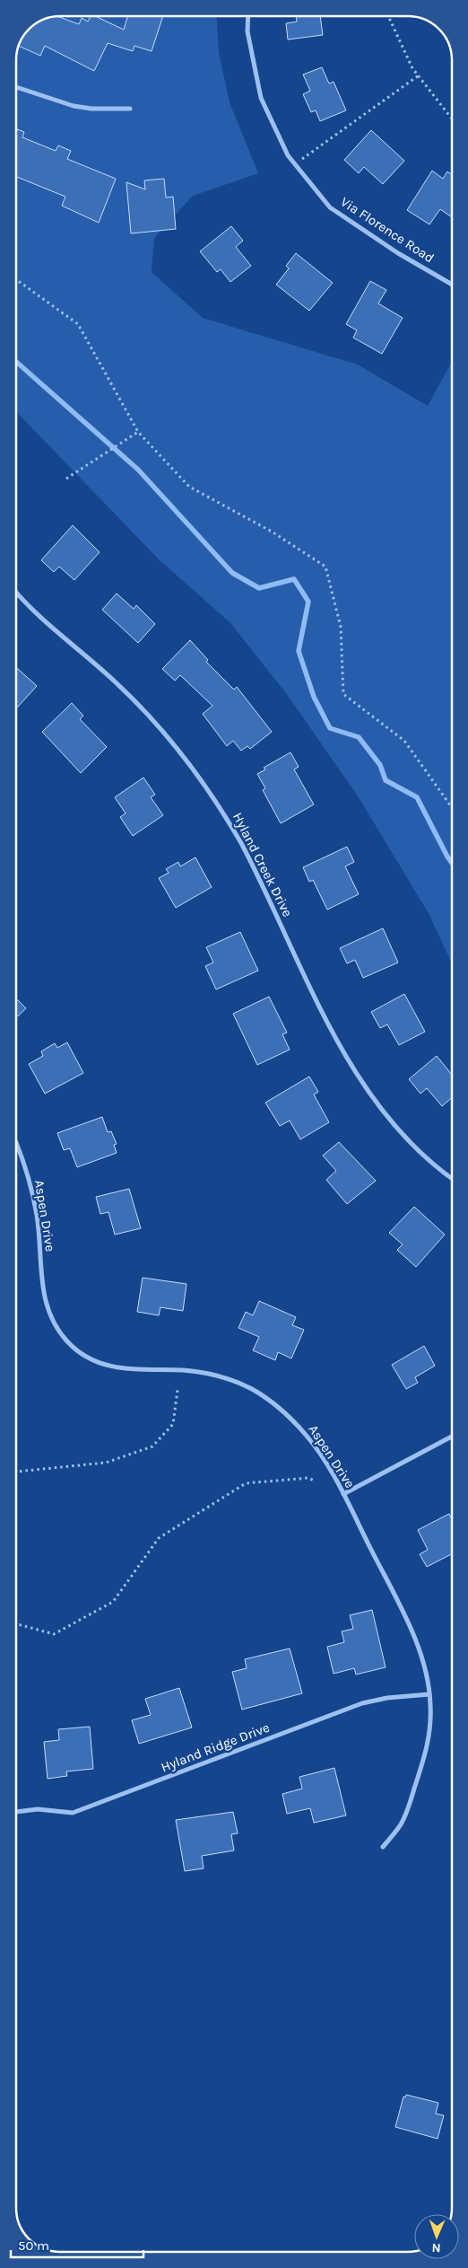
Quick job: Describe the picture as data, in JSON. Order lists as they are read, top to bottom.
{
  "streets": {
    "street": [
      "Via Florence Road",
      "Hyland Creek Drive",
      "Aspen Drive",
      "Hyland Ridge Drive"
    ]
  },
  "crossings": [
    ["Aspen Drive", "Hyland Ridge Drive"]
  ],
  "scale_bar": "50 m",
  "north": "bottom"
}
